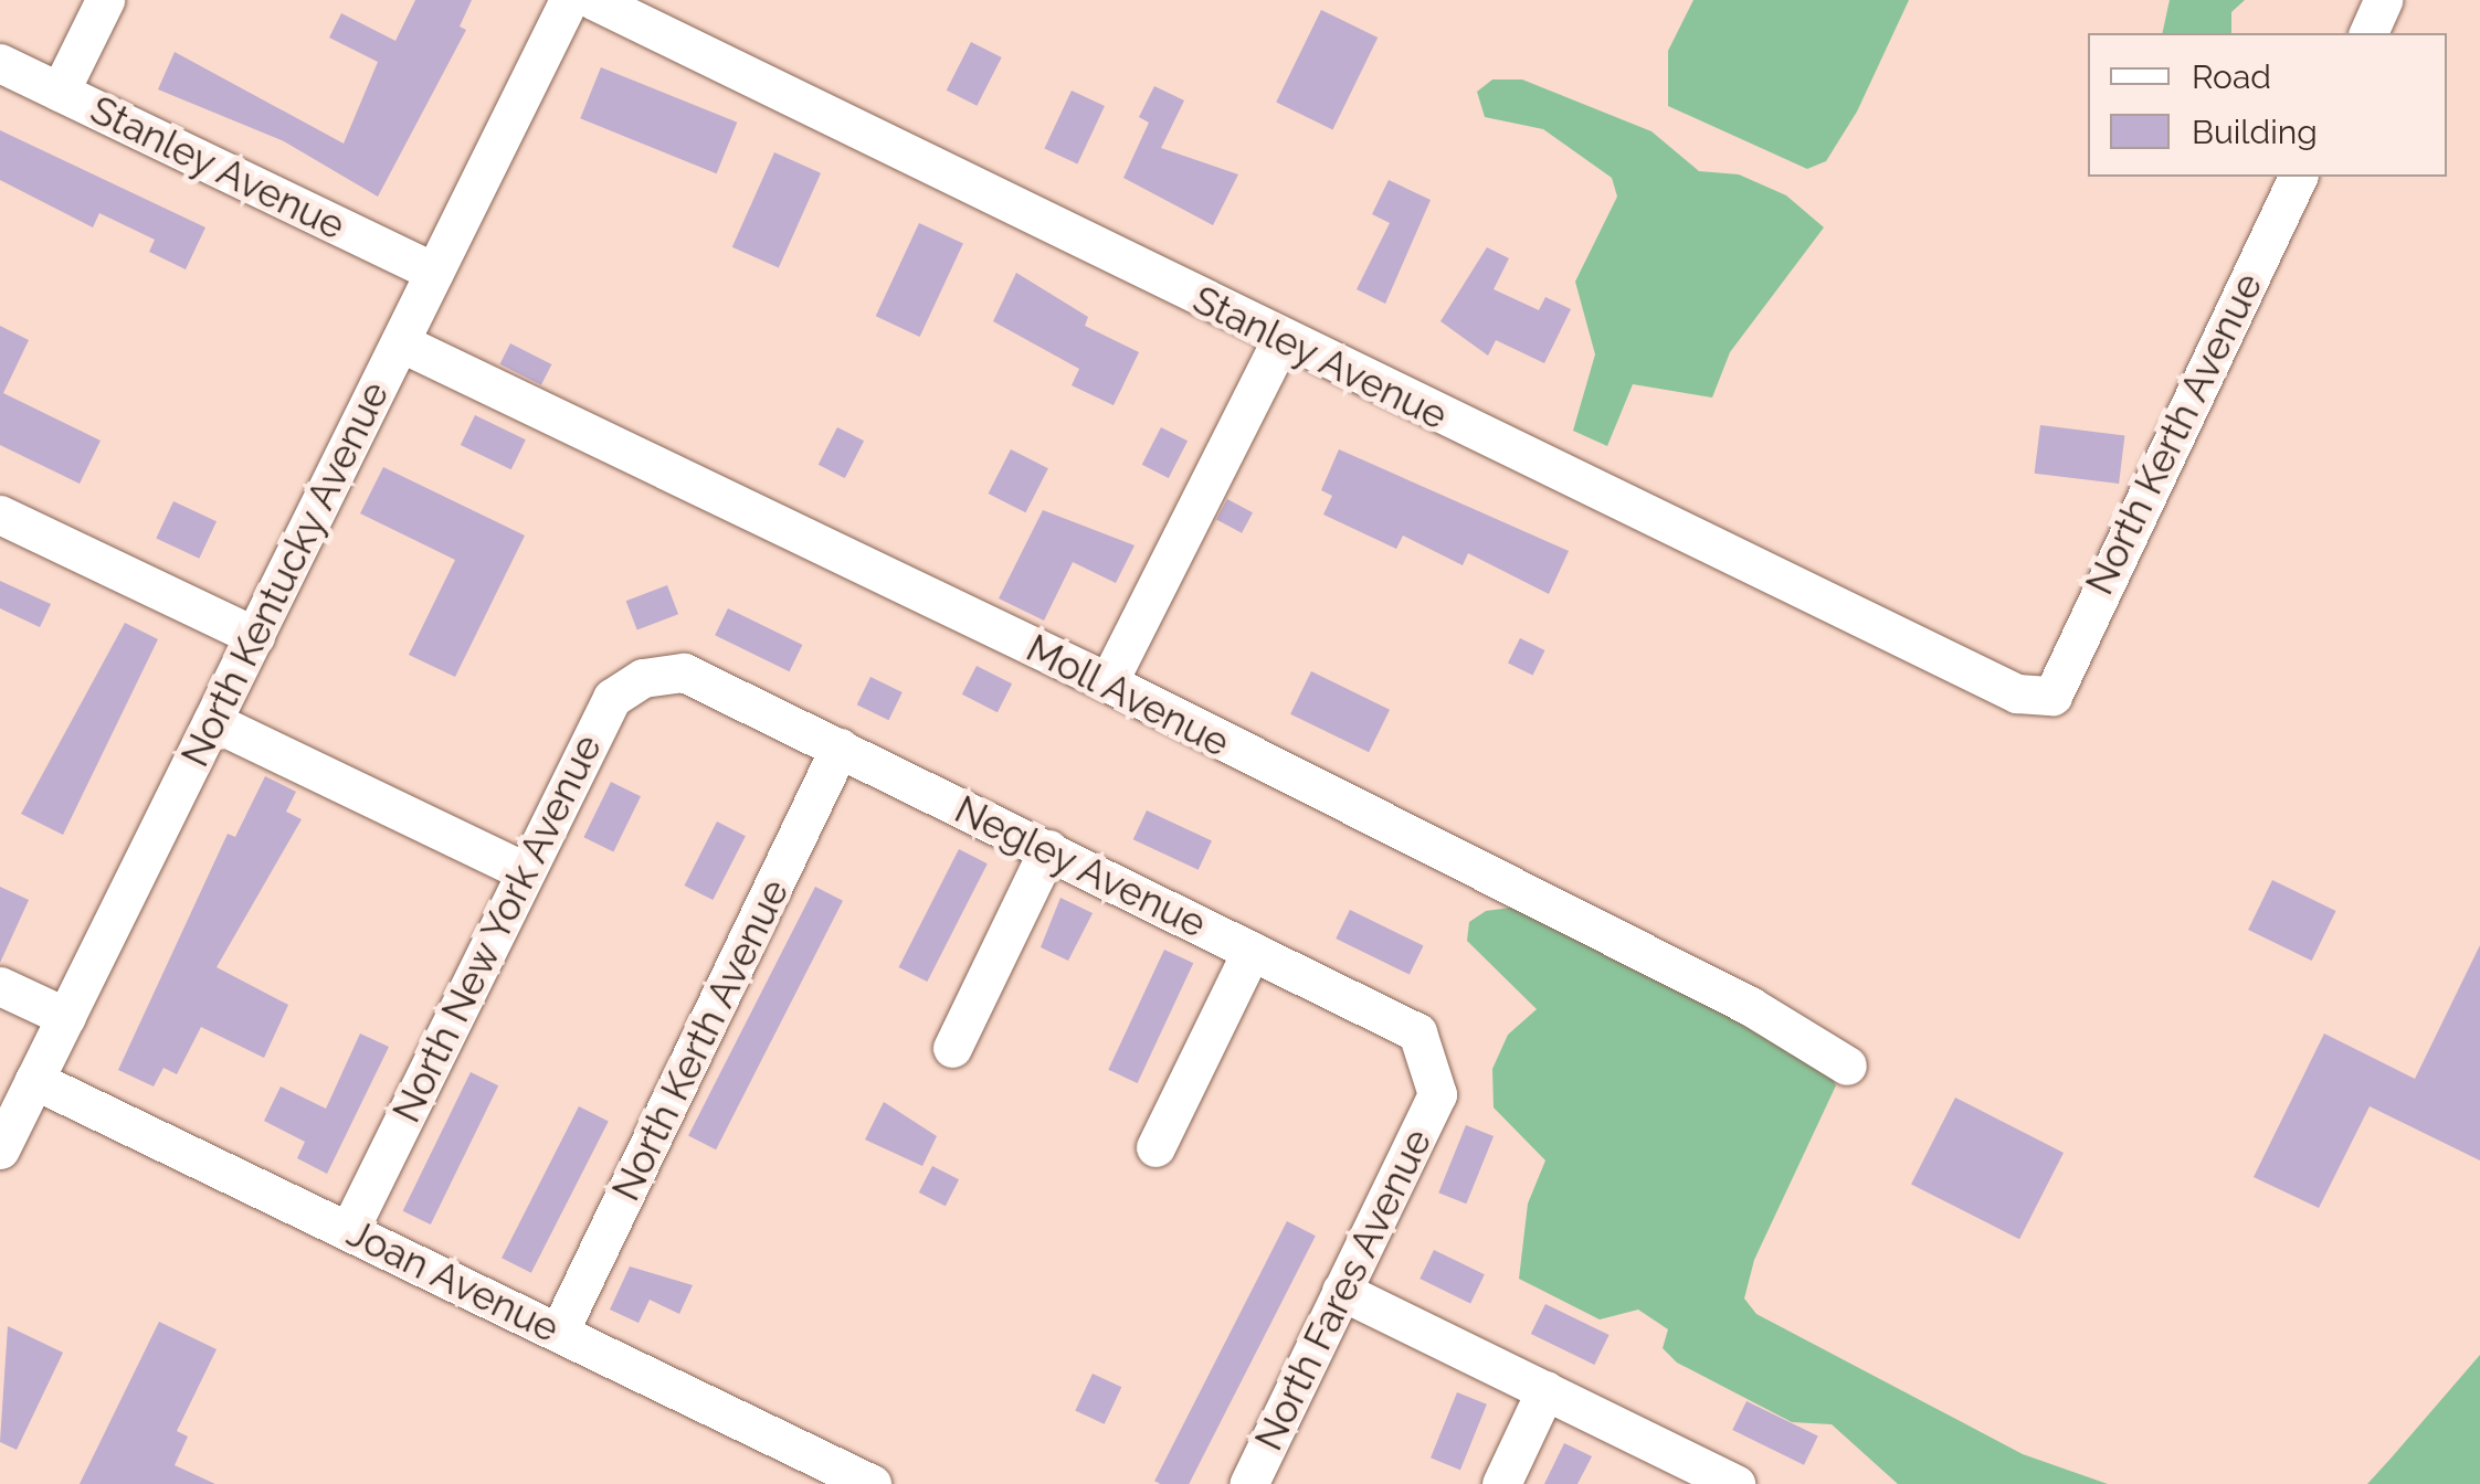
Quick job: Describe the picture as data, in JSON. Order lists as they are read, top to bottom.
{
  "streets": {
    "street": [
      "Stanley Avenue",
      "North Kerth Avenue",
      "North Kentucky Avenue",
      "Moll Avenue",
      "Negley Avenue",
      "North New York Avenue",
      "Joan Avenue",
      "North Fares Avenue"
    ]
  },
  "crossings": [
    ["Stanley Avenue", "North Kerth Avenue"],
    ["Stanley Avenue", "North Kentucky Avenue"],
    ["North Kerth Avenue", "Negley Avenue"],
    ["North Kerth Avenue", "Joan Avenue"],
    ["North Kentucky Avenue", "Moll Avenue"],
    ["North Kentucky Avenue", "Joan Avenue"],
    ["Negley Avenue", "North New York Avenue"],
    ["Negley Avenue", "North Fares Avenue"],
    ["North New York Avenue", "Joan Avenue"]
  ],
  "legend": ["Road", "Building"]
}
